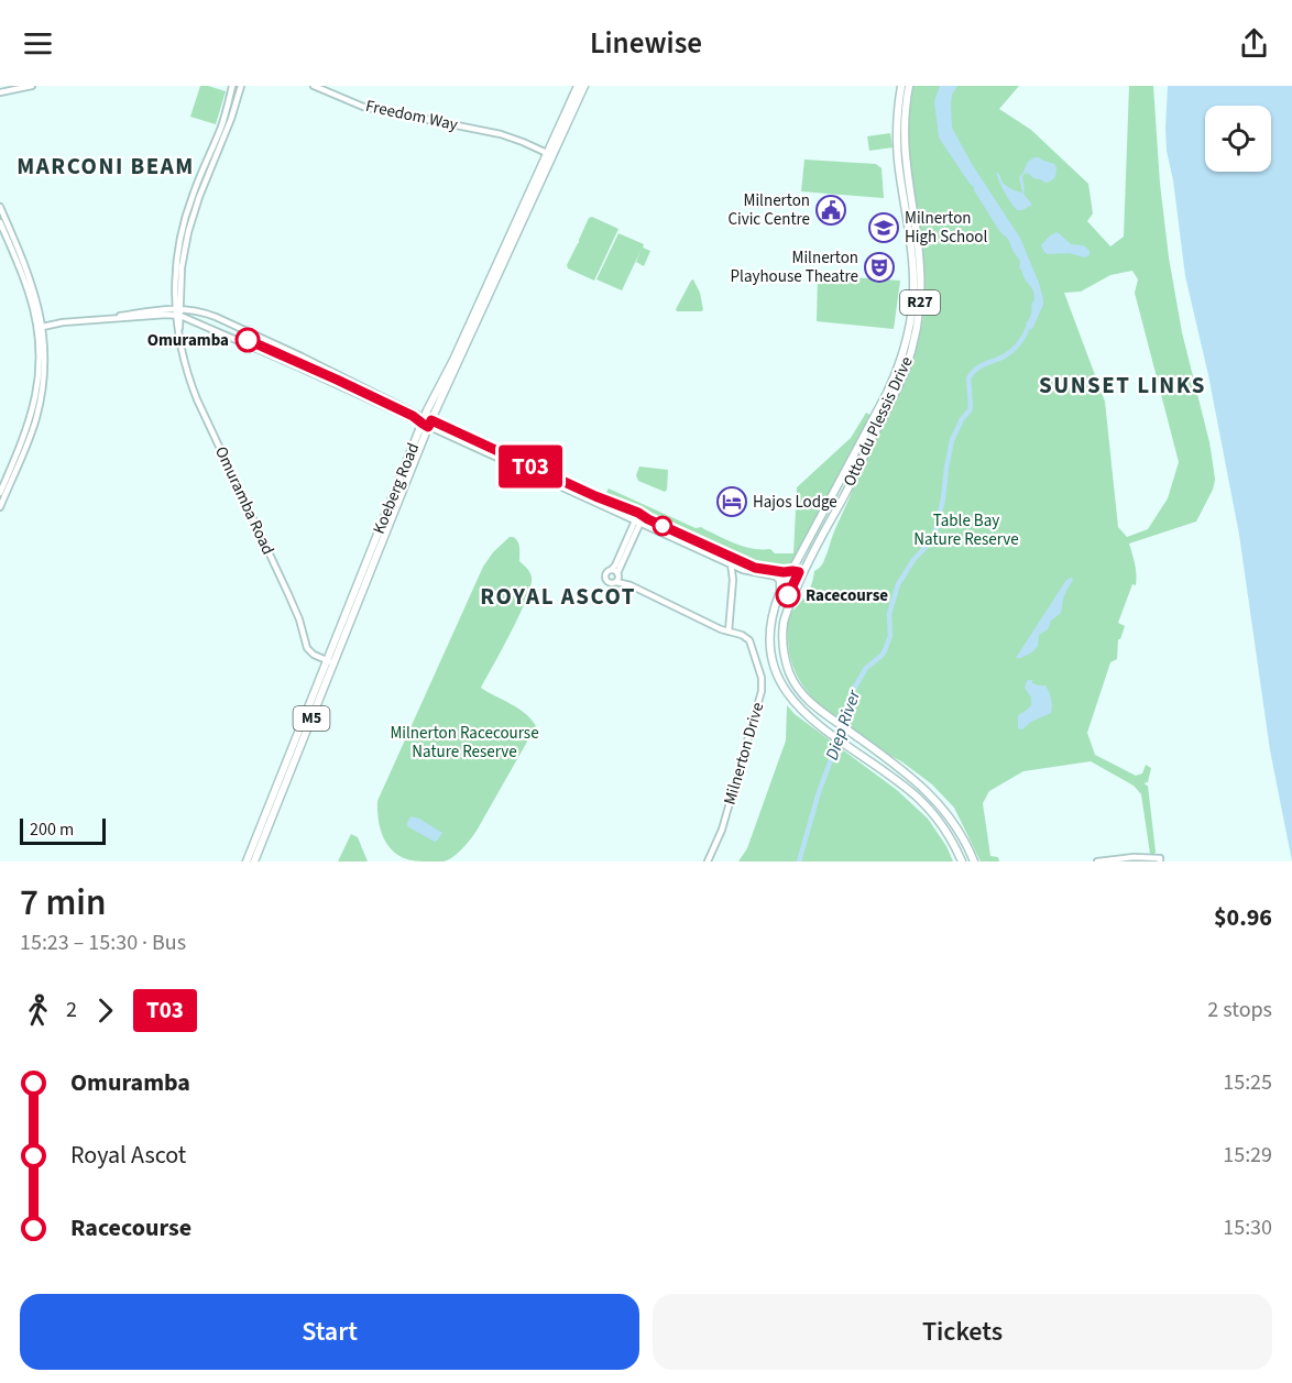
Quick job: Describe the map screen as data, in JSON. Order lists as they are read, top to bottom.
{
  "streets": {
    "main road": [
      "Freedom Way",
      "R27",
      "Otto du Plessis Drive",
      "Koeberg Road",
      "Omuramba Road",
      "M5",
      "Milnerton Drive"
    ]
  },
  "crossings": [
    ["Freedom Way", "Koeberg Road"],
    ["Koeberg Road", "Omuramba Road"]
  ],
  "districts": ["MARCONI BEAM", "SUNSET LINKS", "ROYAL ASCOT"],
  "water": ["Diep River"],
  "parks": ["Table Bay Nature Reserve", "Milnerton Racecourse Nature Reserve"],
  "places": {
    "public building": ["Milnerton Civic Centre"],
    "school or university": ["Milnerton High School"],
    "theatre": ["Milnerton Playhouse Theatre"],
    "other": ["Omuramba", "Racecourse"],
    "hotel": ["Hajos Lodge"]
  },
  "lines": ["bus line T03"],
  "scale_bar": "200 m",
  "page": {
    "header": "Linewise",
    "on_map": "T03",
    "scale": "200 m",
    "heading": ["7 min", "15:23 – 15:30 · Bus", "$0.96"],
    "legs": ["2", "T03", "2 stops"],
    "list": [
      {
        "name": "Omuramba",
        "value": "15:25"
      },
      {
        "name": "Royal Ascot",
        "value": "15:29"
      },
      {
        "name": "Racecourse",
        "value": "15:30"
      }
    ],
    "buttons": ["Start", "Tickets"]
  }
}
